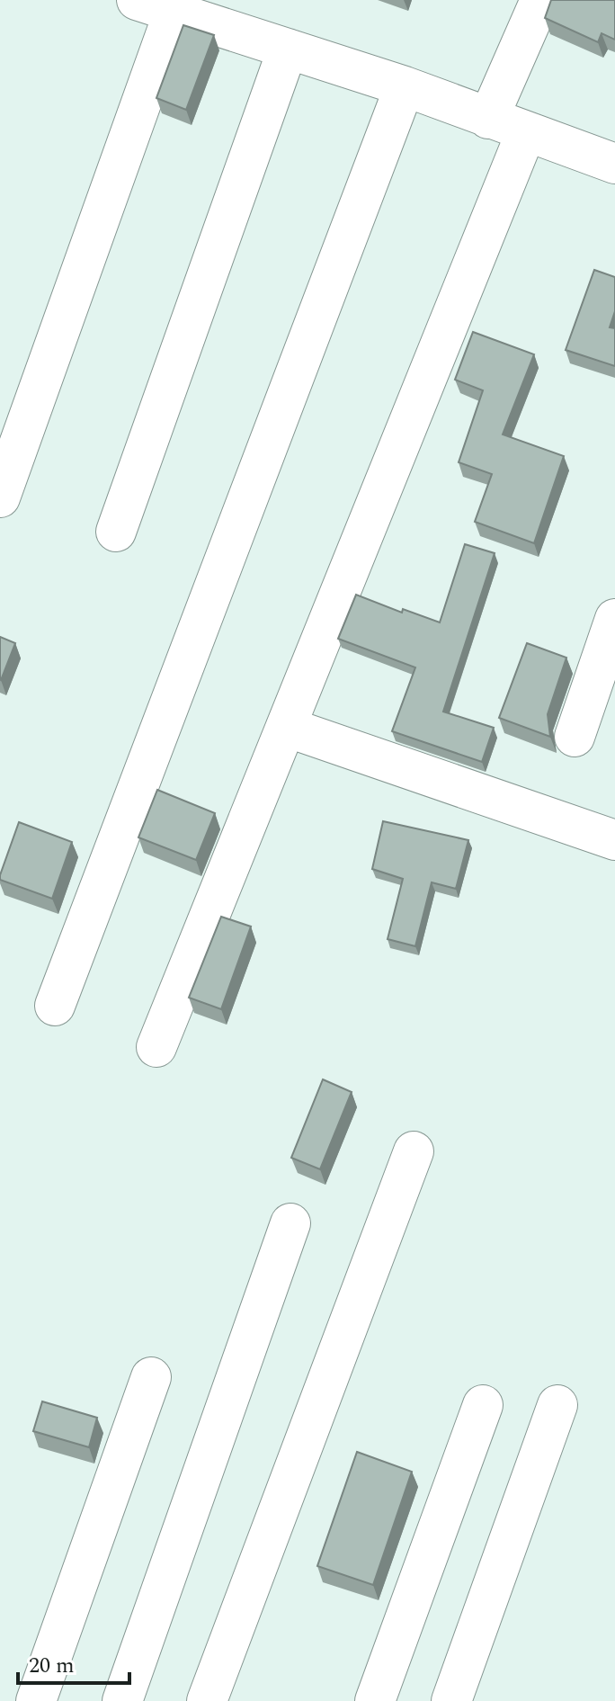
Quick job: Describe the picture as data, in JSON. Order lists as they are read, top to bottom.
{
  "scale_bar": "20 m"
}
